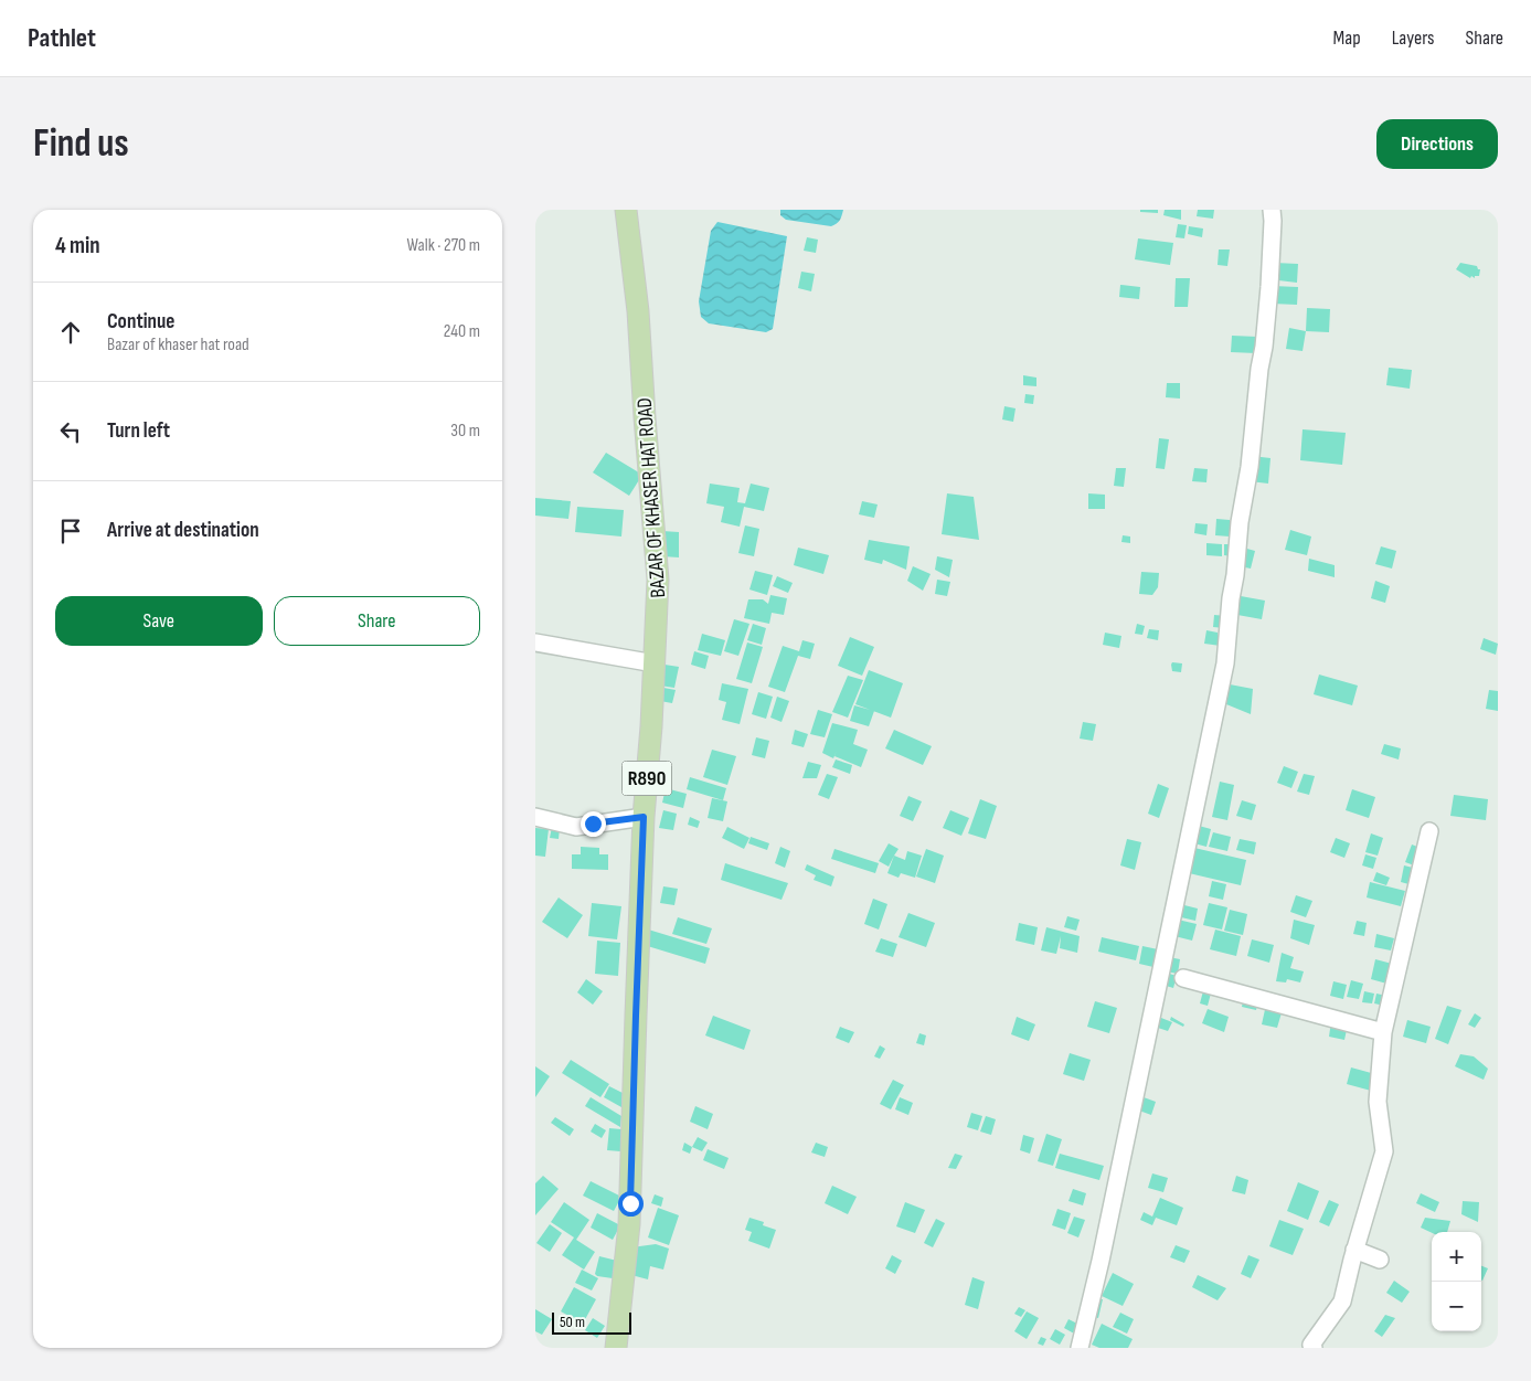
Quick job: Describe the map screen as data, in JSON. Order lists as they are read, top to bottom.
{
  "streets": {
    "main road": ["BAZAR OF KHASER HAT ROAD", "R890"]
  },
  "scale_bar": "50 m",
  "page": {
    "header": "Pathlet",
    "nav": ["Map", "Layers", "Share"],
    "buttons": [
      "Directions",
      ["Save", "Share"]
    ],
    "title": "Find us",
    "heading": ["4 min", "Walk · 270 m"],
    "list": [
      ["Continue", "Bazar of khaser hat road", "240 m"],
      ["Turn left", "30 m"],
      "Arrive at destination"
    ],
    "map_buttons": ["+", "−"],
    "scale": "50 m"
  }
}
